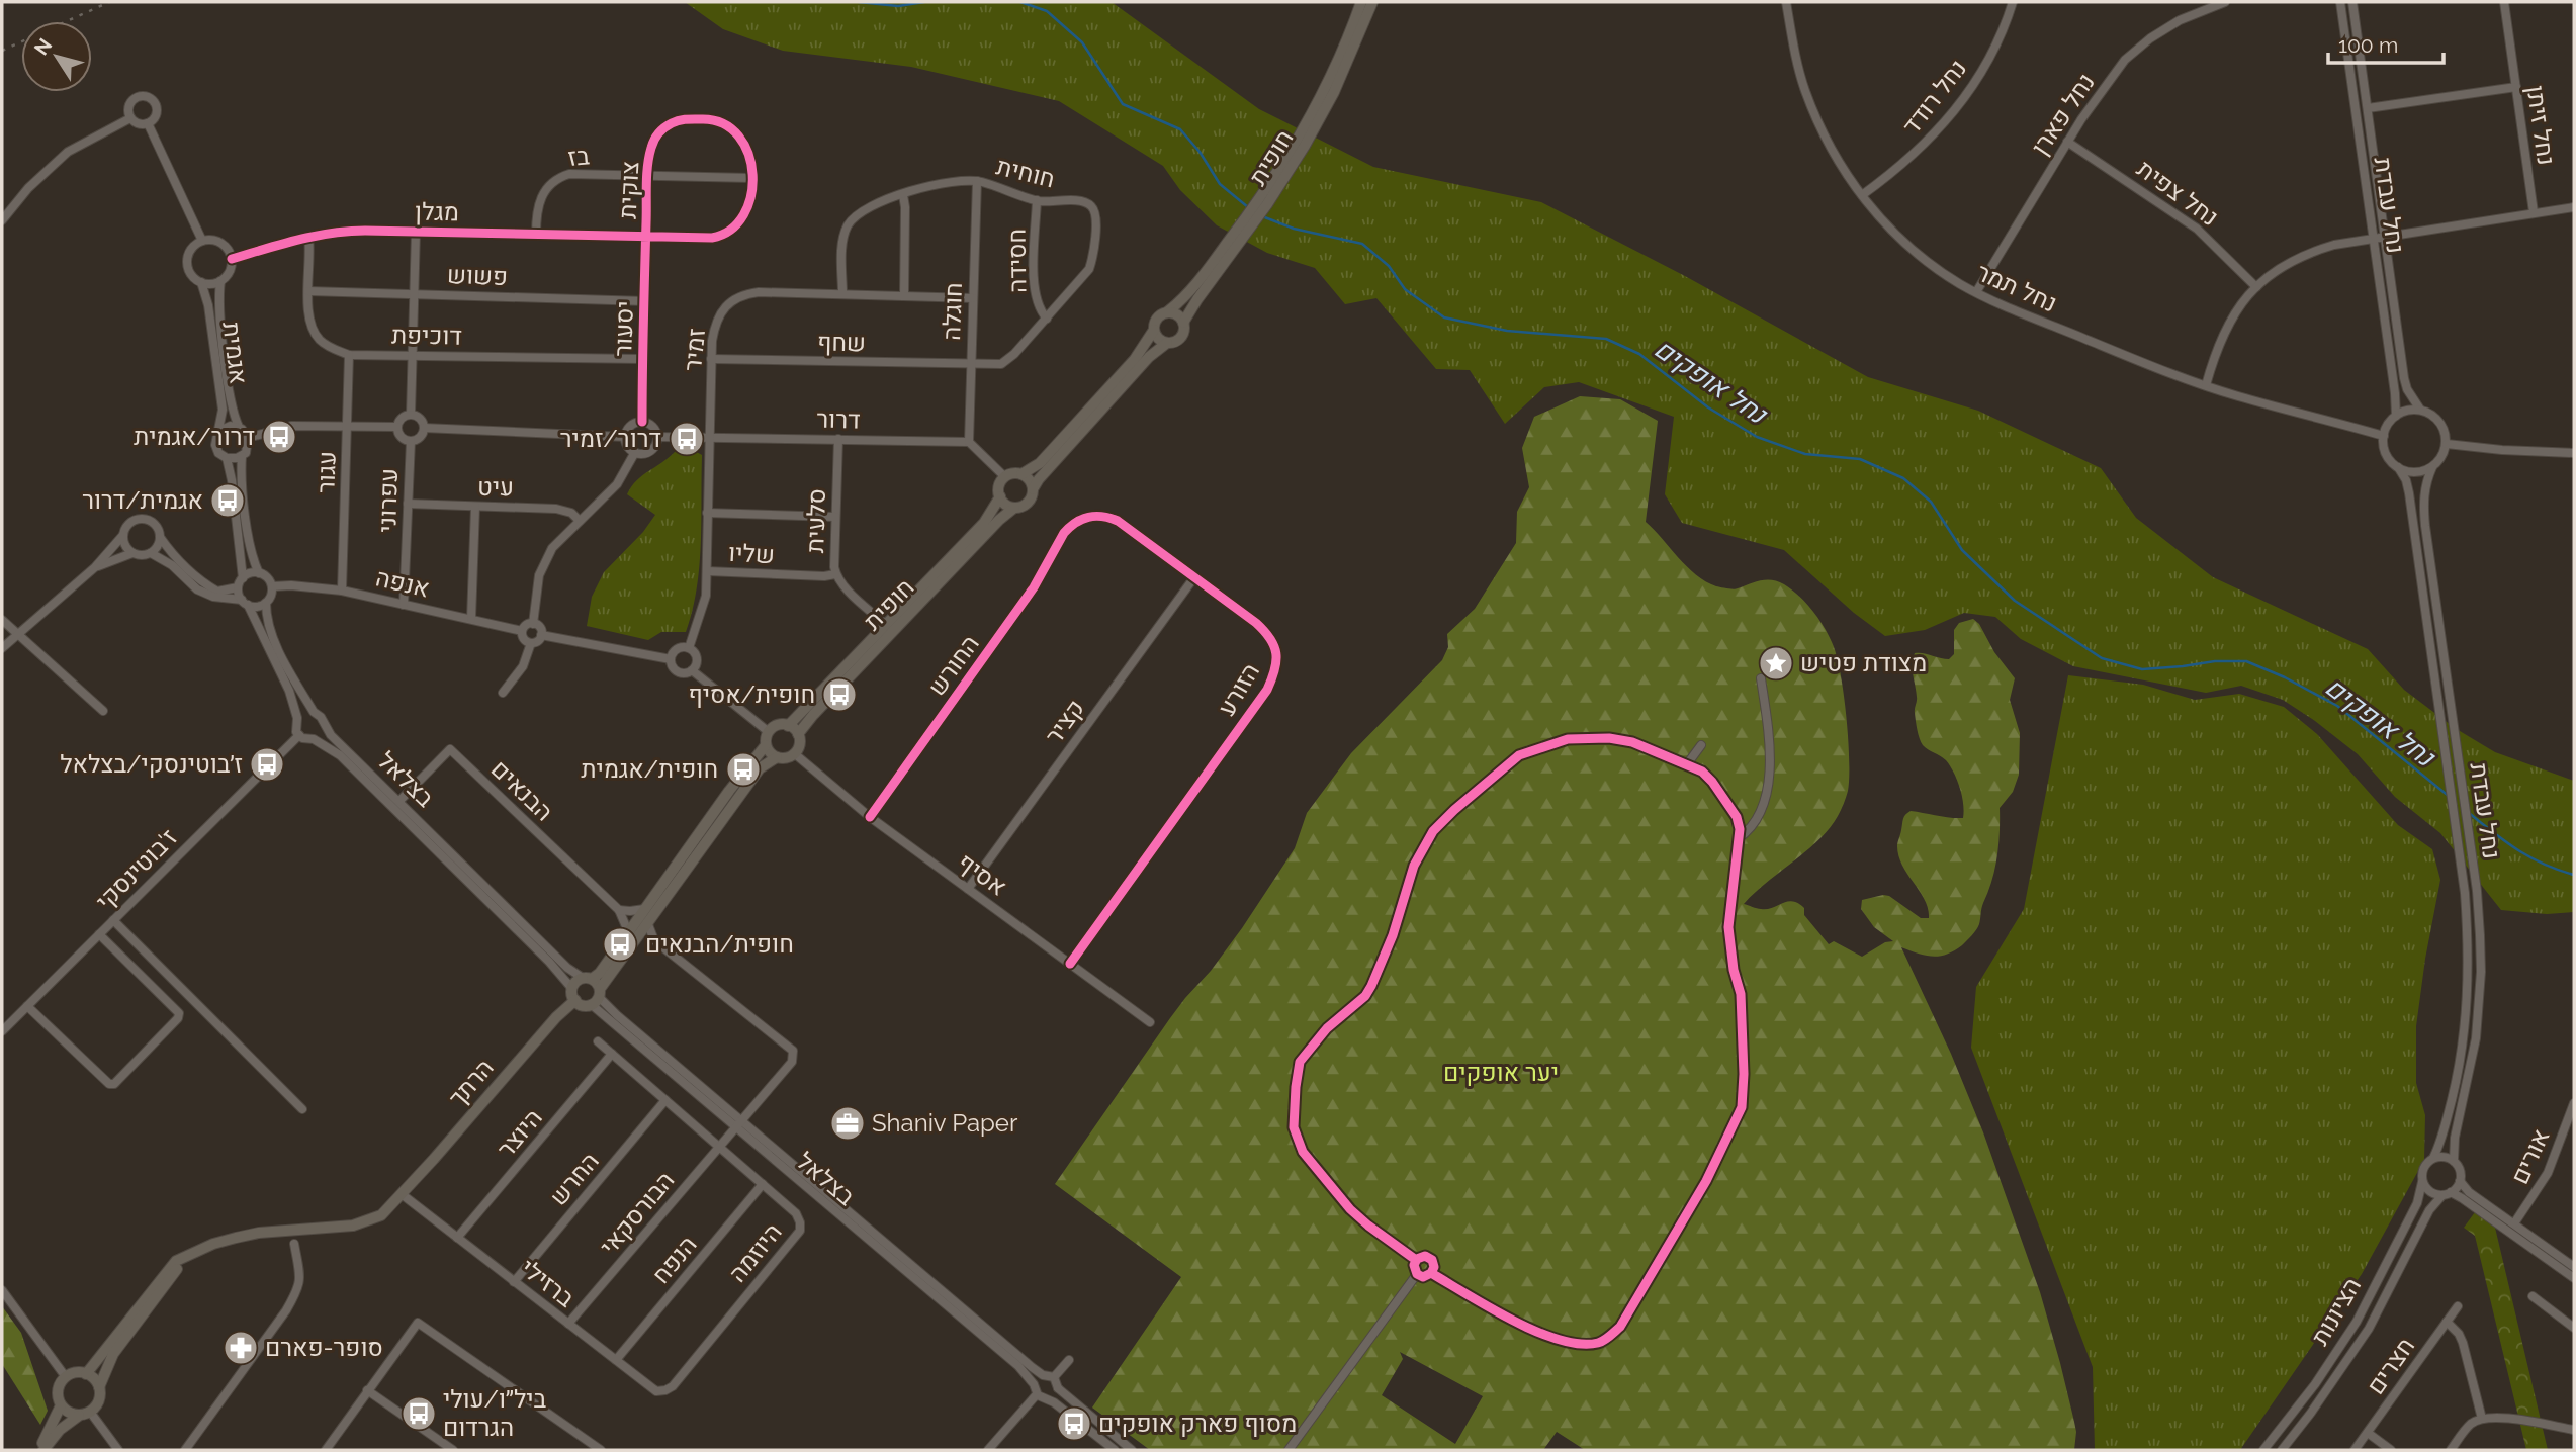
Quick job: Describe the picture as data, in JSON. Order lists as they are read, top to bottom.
{
  "streets": {
    "main road": ["חופית", "הרתך"],
    "street": [
      "נחל רודד",
      "נחל פארן",
      "נחל זיתן",
      "בז",
      "חוחית",
      "צוקית",
      "נחל צפית",
      "נחל עבדת",
      "מגלן",
      "חסידה",
      "פשוש",
      "נחל תמר",
      "חוגלה",
      "יסעור",
      "דוכיפת",
      "שחף",
      "זמיר",
      "אגמית",
      "דרור",
      "עגור",
      "עיט",
      "עפרוני",
      "סלעית",
      "שליו",
      "אנפה",
      "החורש",
      "הזורע",
      "קציר",
      "בצלאל",
      "הבנאים",
      "ז'בוטינסקי",
      "אסיף",
      "היוצר",
      "אורים",
      "החרש",
      "הבורסקאי",
      "היוזמה",
      "הנפח",
      "ברזילי",
      "הציונות",
      "חצרים"
    ]
  },
  "crossings": [
    ["נחל רודד", "נחל תמר"],
    ["נחל פארן", "נחל צפית"],
    ["נחל פארן", "נחל תמר"],
    ["בז", "צוקית"],
    ["בז", "מגלן"],
    ["חופית", "סלעית"],
    ["חופית", "אסיף"],
    ["חוחית", "חסידה"],
    ["חוחית", "חוגלה"],
    ["חוחית", "שחף"],
    ["חוחית", "זמיר"],
    ["צוקית", "מגלן"],
    ["צוקית", "יסעור"],
    ["נחל עבדת", "נחל תמר"],
    ["נחל עבדת", "הציונות"],
    ["מגלן", "יסעור"],
    ["מגלן", "אגמית"],
    ["פשוש", "יסעור"],
    ["חוגלה", "שחף"],
    ["חוגלה", "זמיר"],
    ["חוגלה", "דרור"],
    ["יסעור", "דוכיפת"],
    ["יסעור", "דרור"],
    ["דוכיפת", "עגור"],
    ["שחף", "זמיר"],
    ["זמיר", "דרור"],
    ["זמיר", "שליו"],
    ["דרור", "סלעית"],
    ["עגור", "אנפה"],
    ["עיט", "עפרוני"],
    ["עפרוני", "אנפה"],
    ["סלעית", "שליו"],
    ["החורש", "הזורע"],
    ["החורש", "אסיף"],
    ["הזורע", "קציר"],
    ["הזורע", "אסיף"],
    ["קציר", "אסיף"],
    ["בצלאל", "הבנאים"],
    ["בצלאל", "ז'בוטינסקי"],
    ["בצלאל", "הרתך"],
    ["בצלאל", "הבורסקאי"],
    ["הרתך", "ברזילי"],
    ["היוצר", "היוזמה"],
    ["היוצר", "ברזילי"],
    ["החרש", "היוזמה"],
    ["החרש", "ברזילי"],
    ["הבורסקאי", "היוזמה"],
    ["הבורסקאי", "ברזילי"],
    ["היוזמה", "הנפח"],
    ["היוזמה", "ברזילי"],
    ["הנפח", "ברזילי"]
  ],
  "water": ["נחל אופקים"],
  "parks": ["יער אופקים"],
  "places": {
    "bus stop": [
      "דרור/אגמית",
      "דרור/זמיר",
      "אגמית/דרור",
      "חופית/אסיף",
      "ז׳בוטינסקי/בצלאל",
      "חופית/אגמית",
      "חופית/הבנאים",
      "ביל״ו/עולי הגרדום",
      "מסוף פארק אופקים"
    ],
    "place": ["מצודת פטיש"],
    "office": ["Shaniv Paper"],
    "pharmacy": ["סופר-פארם"]
  },
  "scale_bar": "100 m",
  "north": "top left"
}
